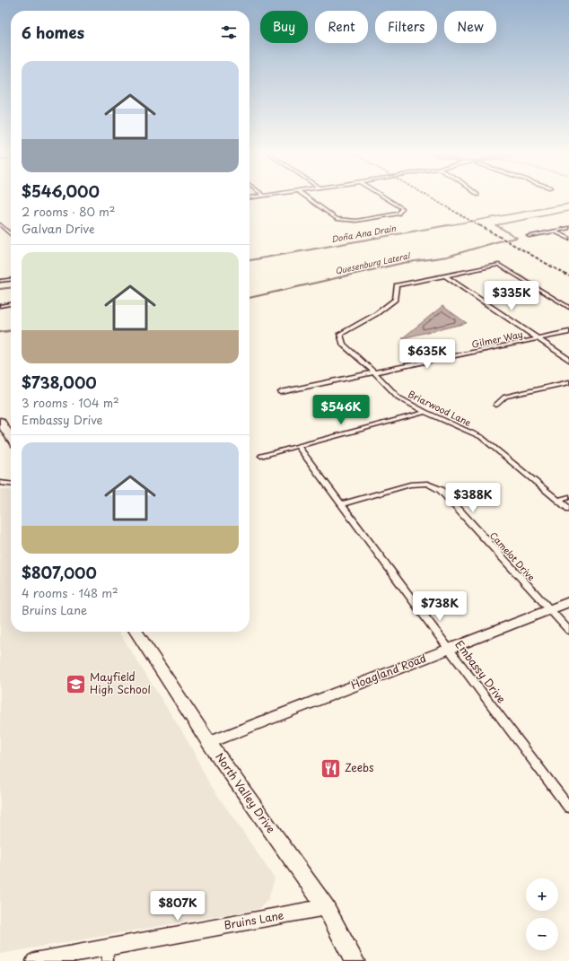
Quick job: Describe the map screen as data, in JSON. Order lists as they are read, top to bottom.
{
  "streets": {
    "main road": ["North Valley Drive"],
    "street": [
      "Gilmer Way",
      "Briarwood Lane",
      "Camelot Drive",
      "Hoagland Road",
      "Embassy Drive",
      "Bruins Lane"
    ]
  },
  "crossings": [
    ["Gilmer Way", "Briarwood Lane"],
    ["Camelot Drive", "Hoagland Road"],
    ["Camelot Drive", "Embassy Drive"],
    ["Hoagland Road", "Embassy Drive"],
    ["Hoagland Road", "North Valley Drive"],
    ["North Valley Drive", "Bruins Lane"]
  ],
  "water": ["Doña Ana Drain", "Quesenburg Lateral"],
  "places": {
    "school or university": ["Mayfield High School"],
    "restaurant": ["Zeebs"]
  },
  "page": {
    "chip": [
      "Buy",
      "Rent",
      "Filters",
      "New"
    ],
    "heading": "6 homes",
    "list": [
      {
        "name": "$546,000",
        "note": "2 rooms · 80 m² · Galvan Drive"
      },
      {
        "name": "$738,000",
        "note": "3 rooms · 104 m² · Embassy Drive"
      },
      {
        "name": "$807,000",
        "note": "4 rooms · 148 m² · Bruins Lane"
      }
    ],
    "price": [
      "$335K",
      "$635K",
      "$546K",
      "$388K",
      "$738K",
      "$807K"
    ],
    "map_buttons": ["+", "−"]
  }
}
